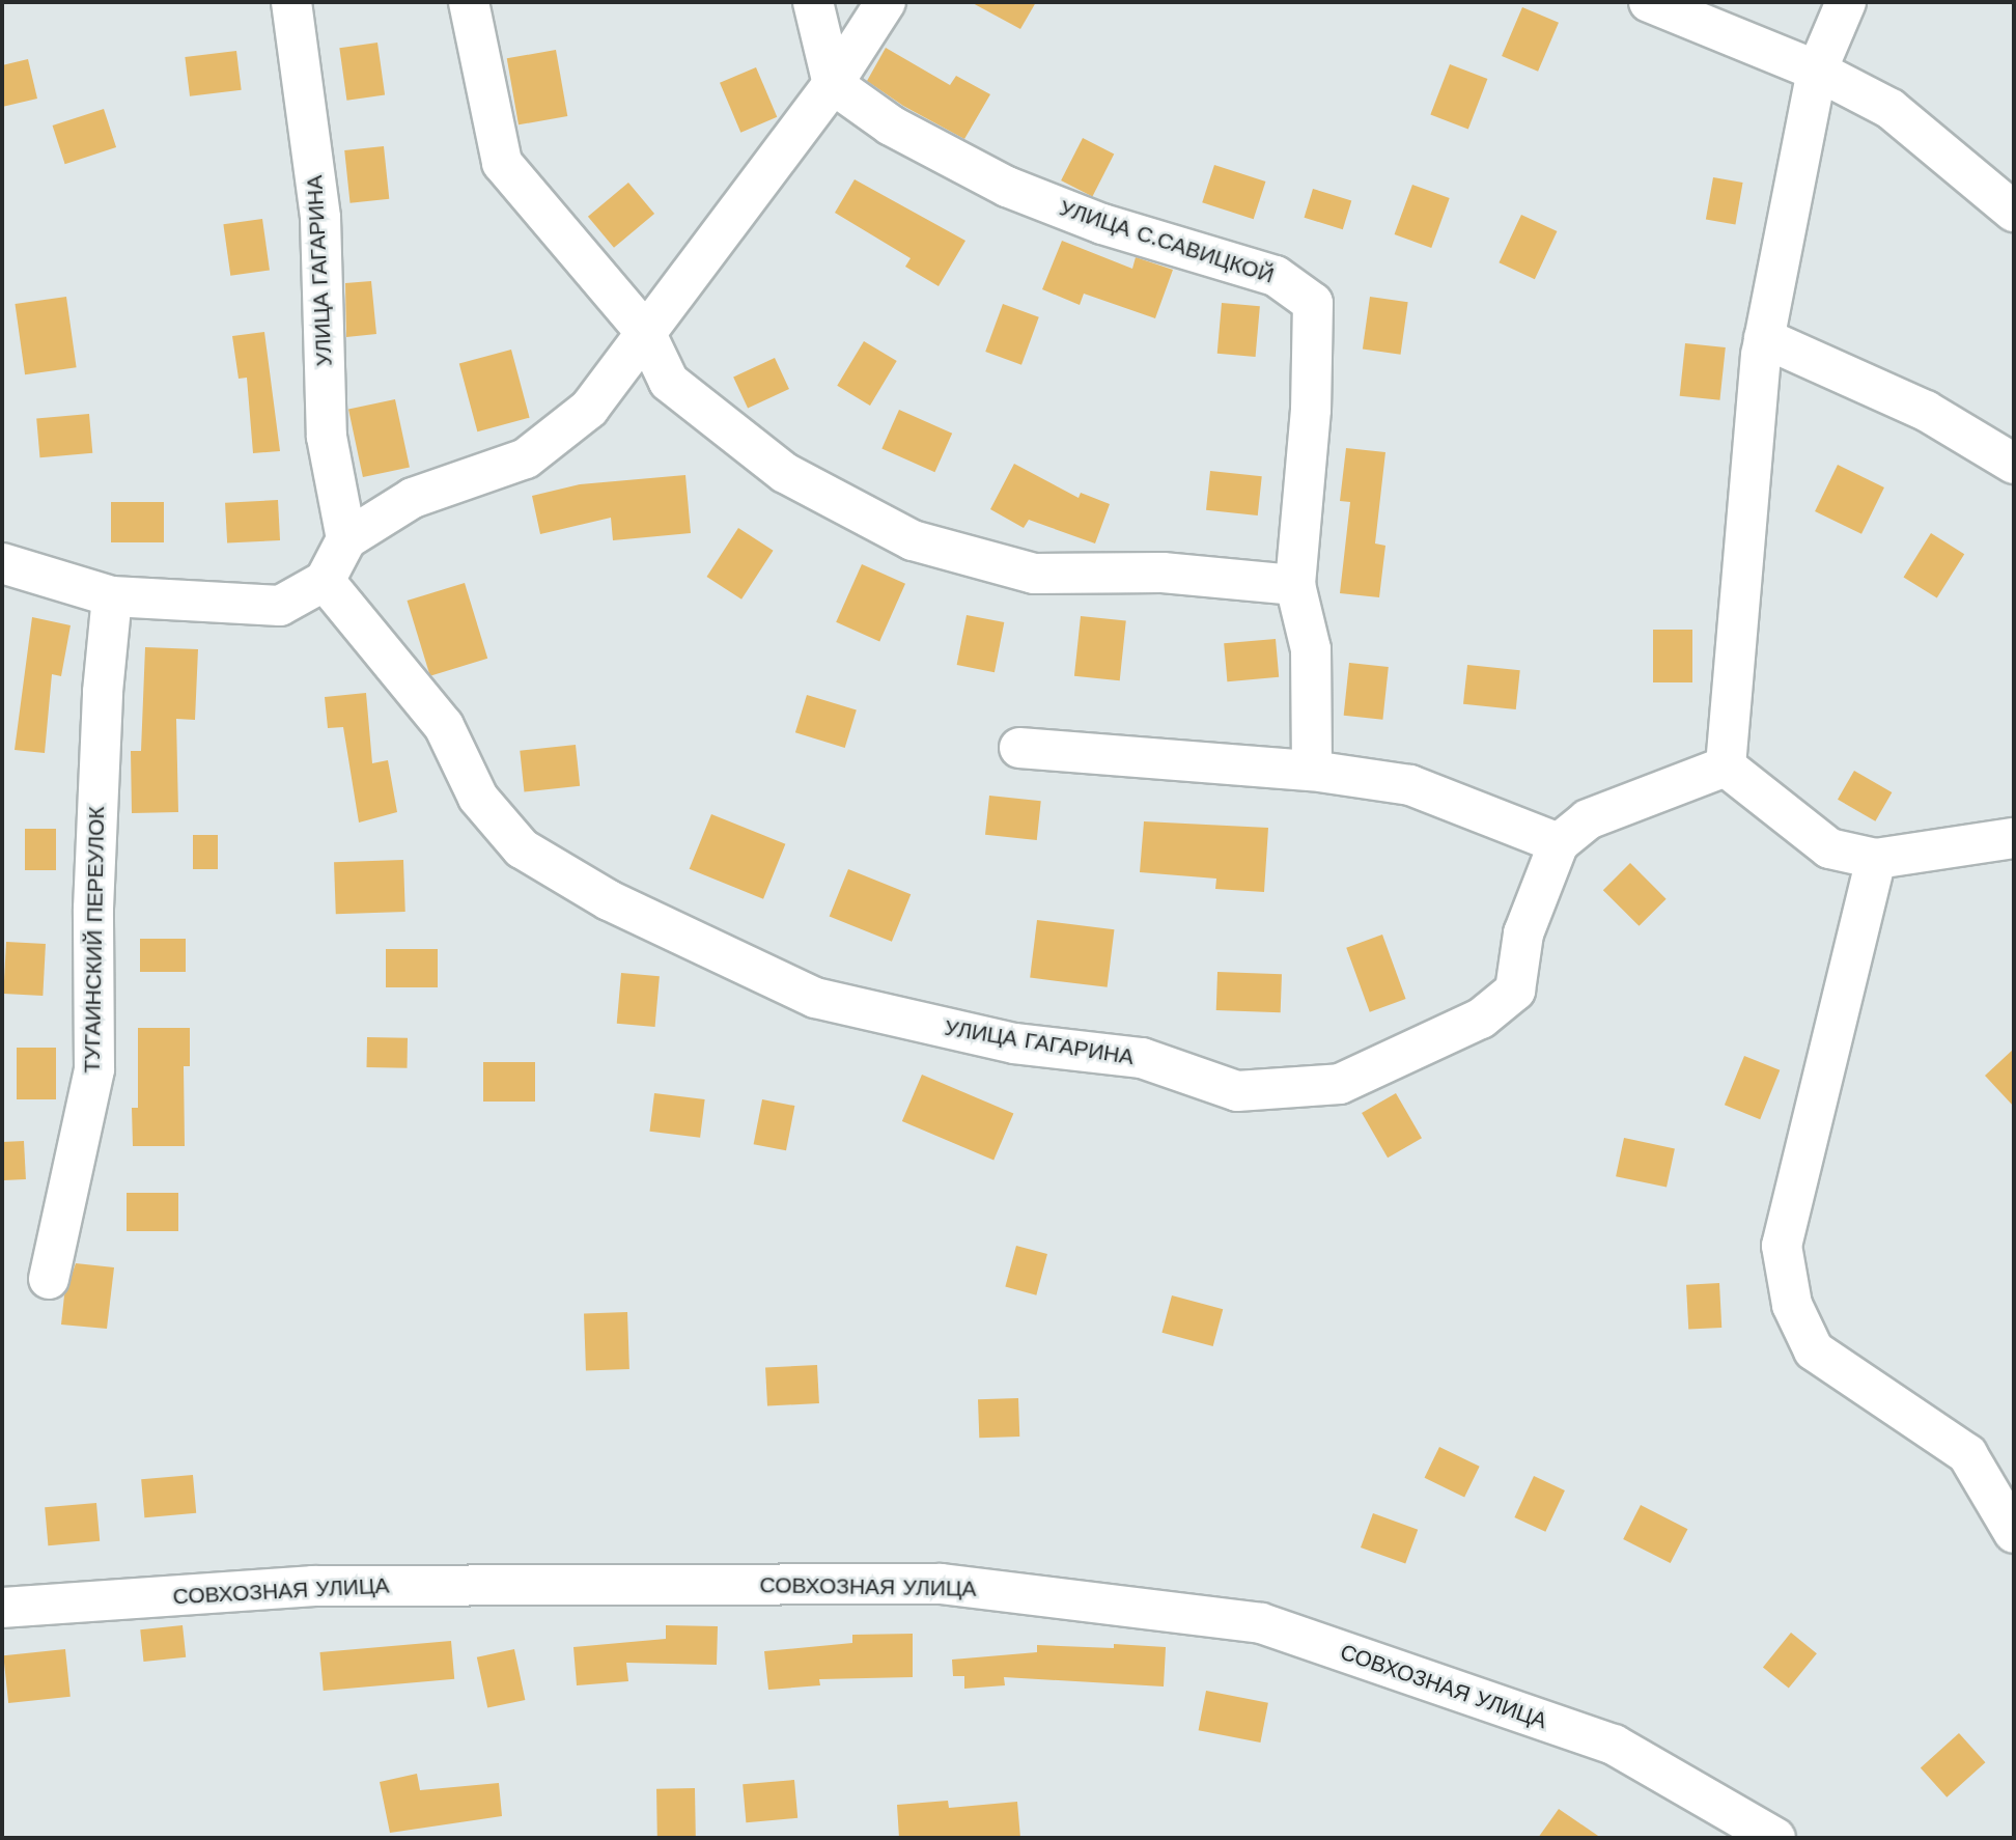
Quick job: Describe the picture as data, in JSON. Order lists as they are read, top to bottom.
{
  "streets": {
    "street": [
      "УЛИЦА С.САВИЦКОЙ",
      "УЛИЦА ГАГАРИНА",
      "ТУГАИНСКИЙ ПЕРЕУЛОК",
      "СОВХОЗНАЯ УЛИЦА"
    ]
  }
}
